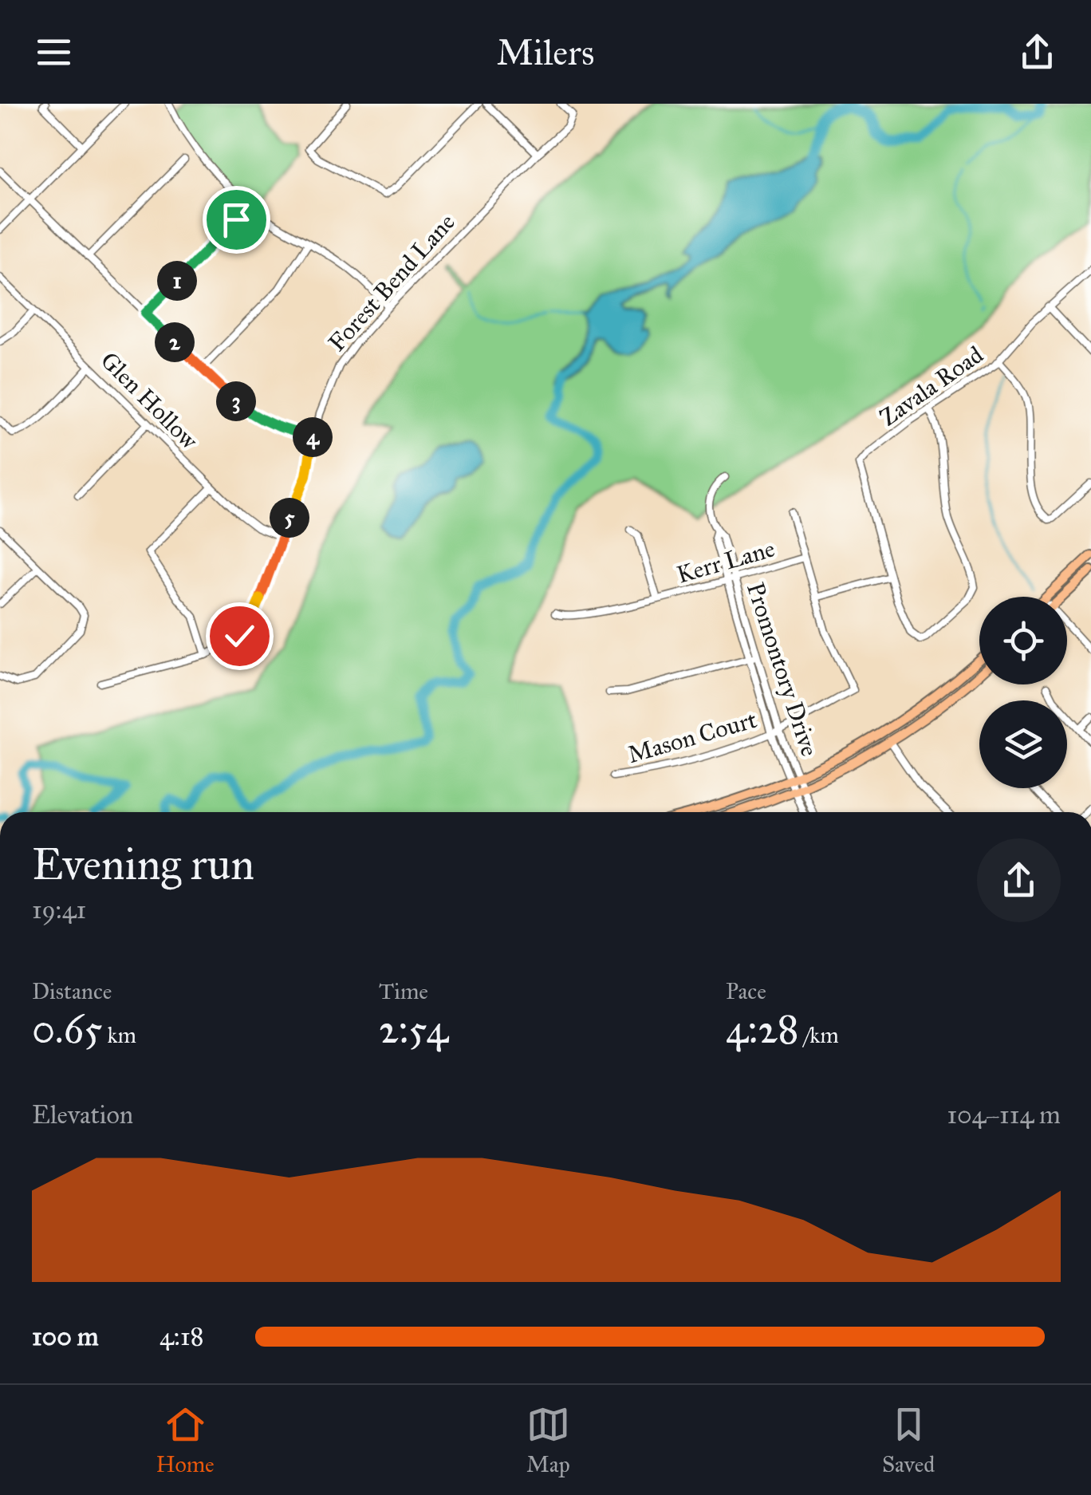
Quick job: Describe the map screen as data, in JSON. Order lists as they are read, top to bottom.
{
  "streets": {
    "street": [
      "Forest Bend Lane",
      "Zavala Road",
      "Glen Hollow",
      "Kerr Lane",
      "Promontory Drive",
      "Mason Court"
    ]
  },
  "crossings": [
    ["Forest Bend Lane", "Glen Hollow"],
    ["Kerr Lane", "Promontory Drive"],
    ["Promontory Drive", "Mason Court"]
  ],
  "page": {
    "header": "Milers",
    "pins": [
      "1",
      "2",
      "3",
      "4",
      "5"
    ],
    "heading": ["Evening run", "19:41"],
    "stats": [
      ["Distance", "0.65 km"],
      ["Time", "2:54"],
      ["Pace", "4:28 /km"]
    ],
    "chart": ["Elevation", "104–114 m"],
    "list": [
      {
        "name": "100 m",
        "note": "4:18"
      }
    ],
    "tabs": ["Home", "Map", "Saved"]
  }
}
